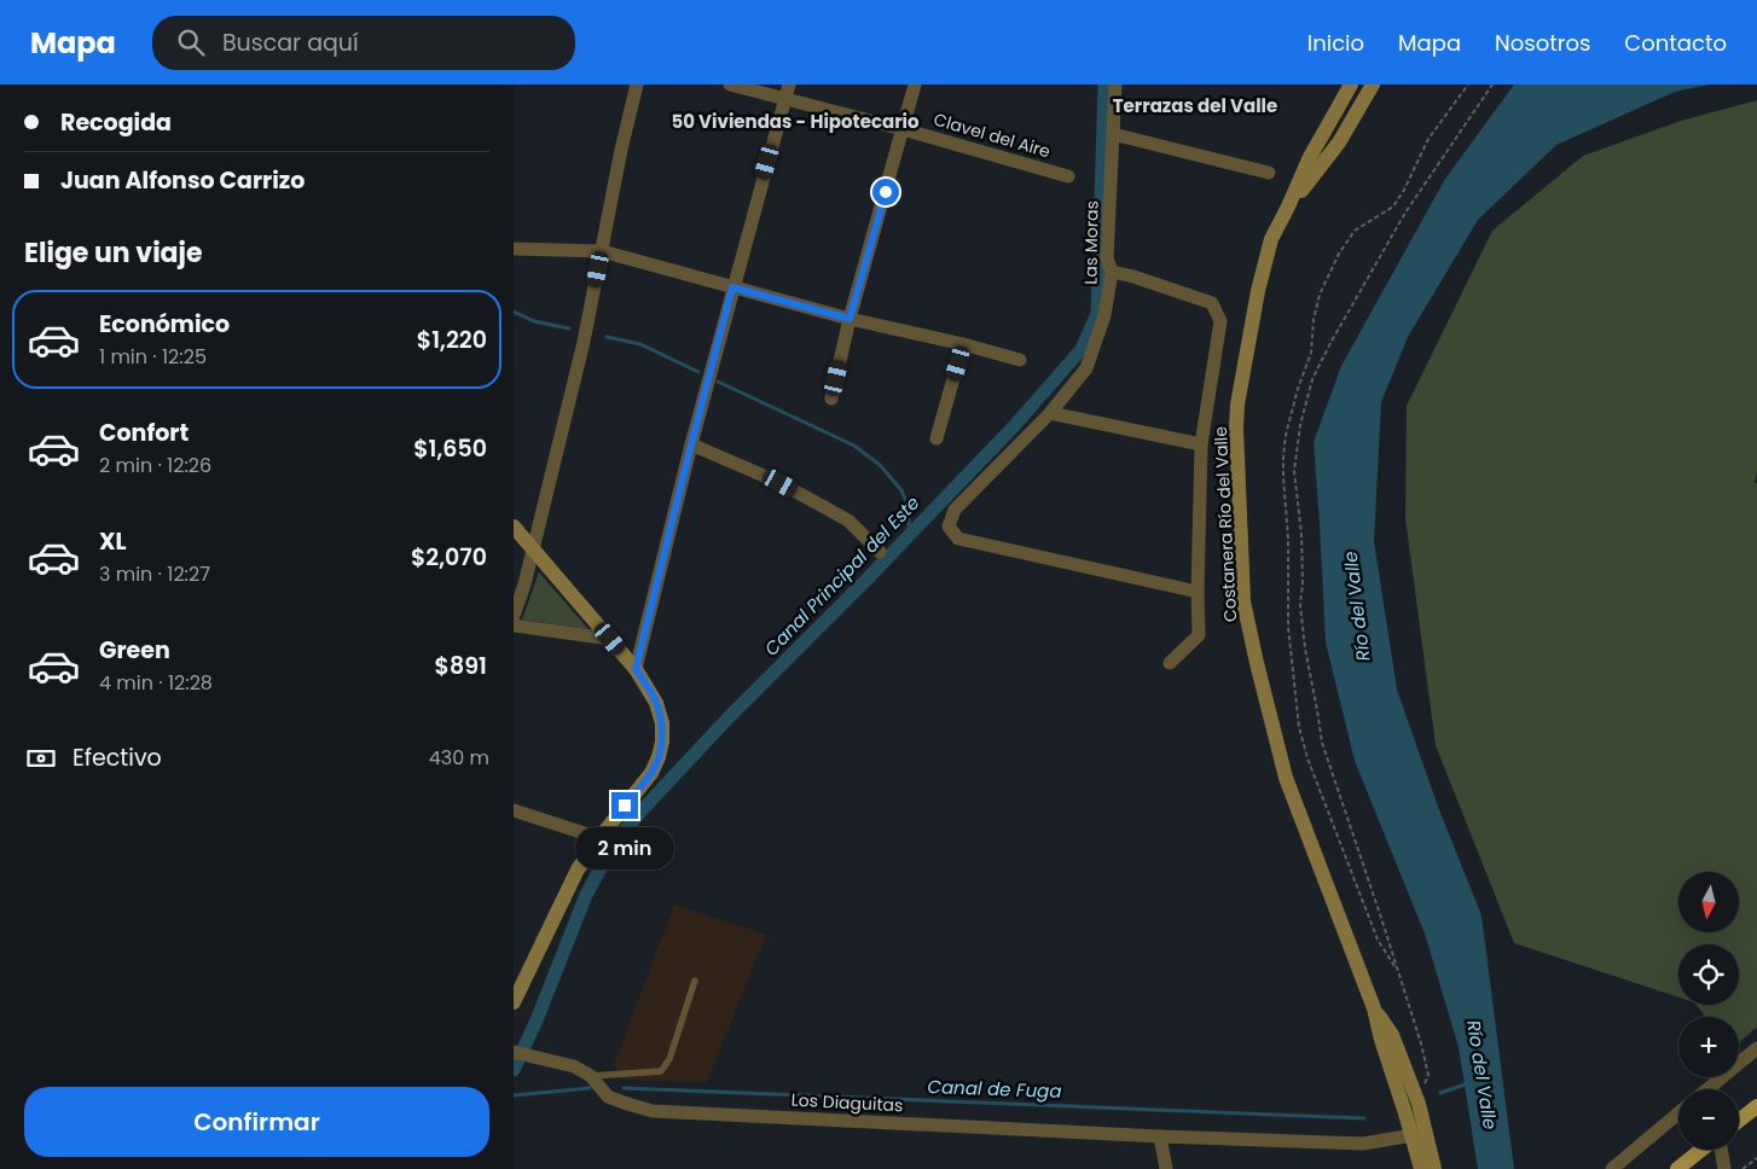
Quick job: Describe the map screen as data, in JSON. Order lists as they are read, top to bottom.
{
  "streets": {
    "main road": ["Costanera Río del Valle"],
    "street": ["Clavel del Aire", "Las Moras", "Los Diaguitas"]
  },
  "crossings": [
    ["Costanera Río del Valle", "Los Diaguitas"]
  ],
  "districts": ["Terrazas del Valle", "50 Viviendas - Hipotecario"],
  "water": ["Canal Principal del Este", "Río del Valle", "Canal de Fuga"],
  "north": "bottom",
  "page": {
    "header": "Mapa",
    "search": "Buscar aquí",
    "nav": [
      "Inicio",
      "Mapa",
      "Nosotros",
      "Contacto"
    ],
    "banner": ["Recogida", "Juan Alfonso Carrizo"],
    "heading": "Elige un viaje",
    "list": [
      {
        "name": "Económico",
        "note": "1 min · 12:25",
        "value": "$1,220"
      },
      {
        "name": "Confort",
        "note": "2 min · 12:26",
        "value": "$1,650"
      },
      {
        "name": "XL",
        "note": "3 min · 12:27",
        "value": "$2,070"
      },
      {
        "name": "Green",
        "note": "4 min · 12:28",
        "value": "$891"
      }
    ],
    "pay": ["Efectivo", "430 m"],
    "bubble": "2 min",
    "map_buttons": ["+", "−"],
    "buttons": "Confirmar"
  }
}
